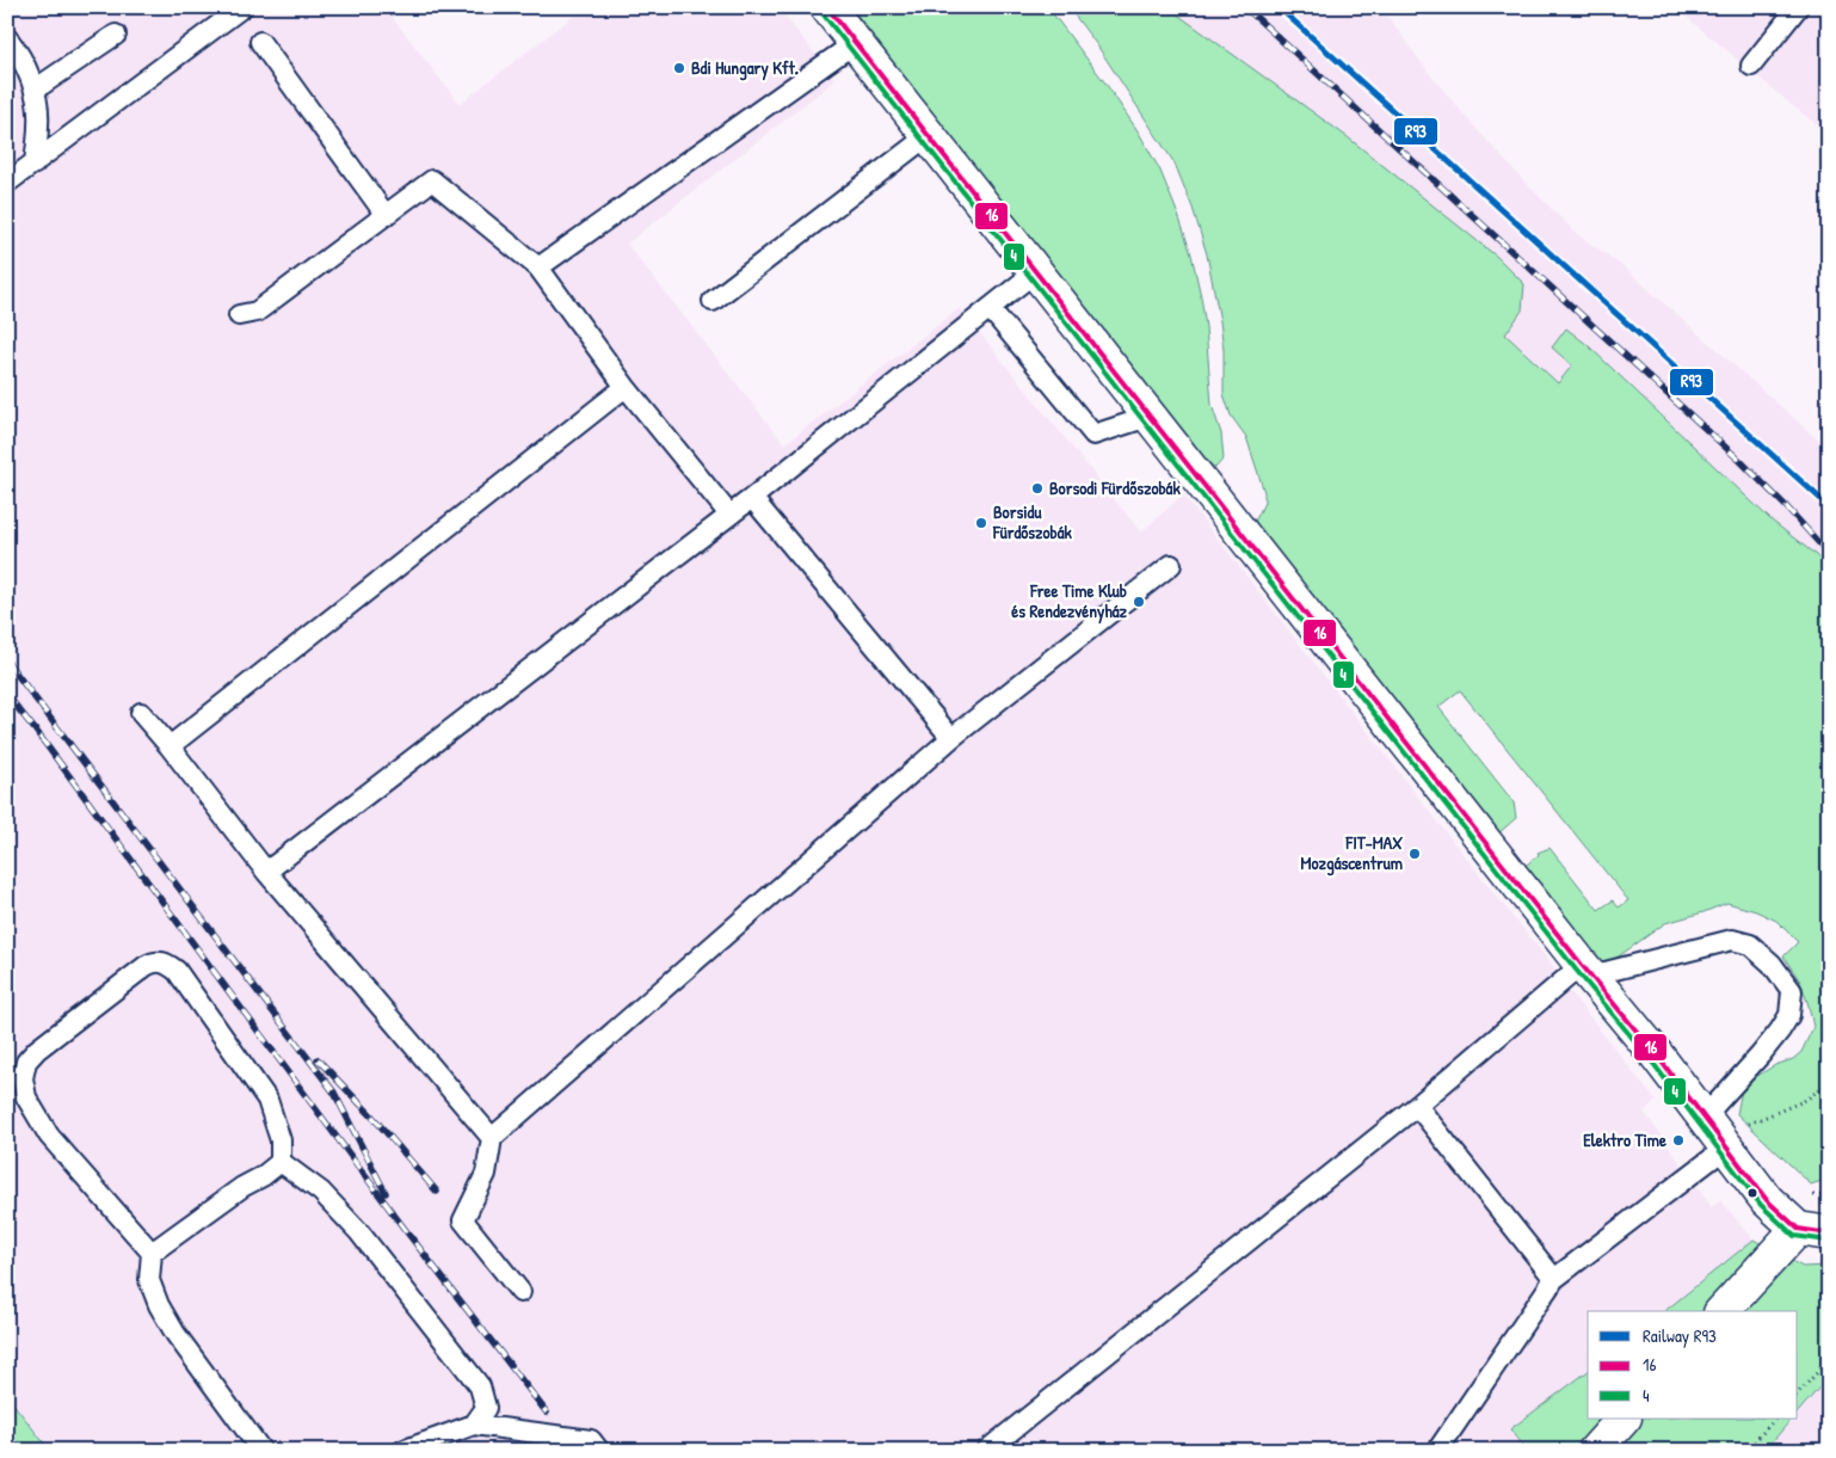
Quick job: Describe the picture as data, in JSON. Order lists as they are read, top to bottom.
{
  "places": [
    "Bdi Hungary Kft.",
    "Borsodi Fürdőszobák",
    "Borsidu Fürdőszobák",
    "Free Time Klub és Rendezvényház",
    "FIT-MAX Mozgáscentrum",
    "Elektro Time"
  ],
  "lines": ["rail line R93", "transit line 16", "transit line 4"],
  "legend": ["Railway R93", "16", "4"]
}
